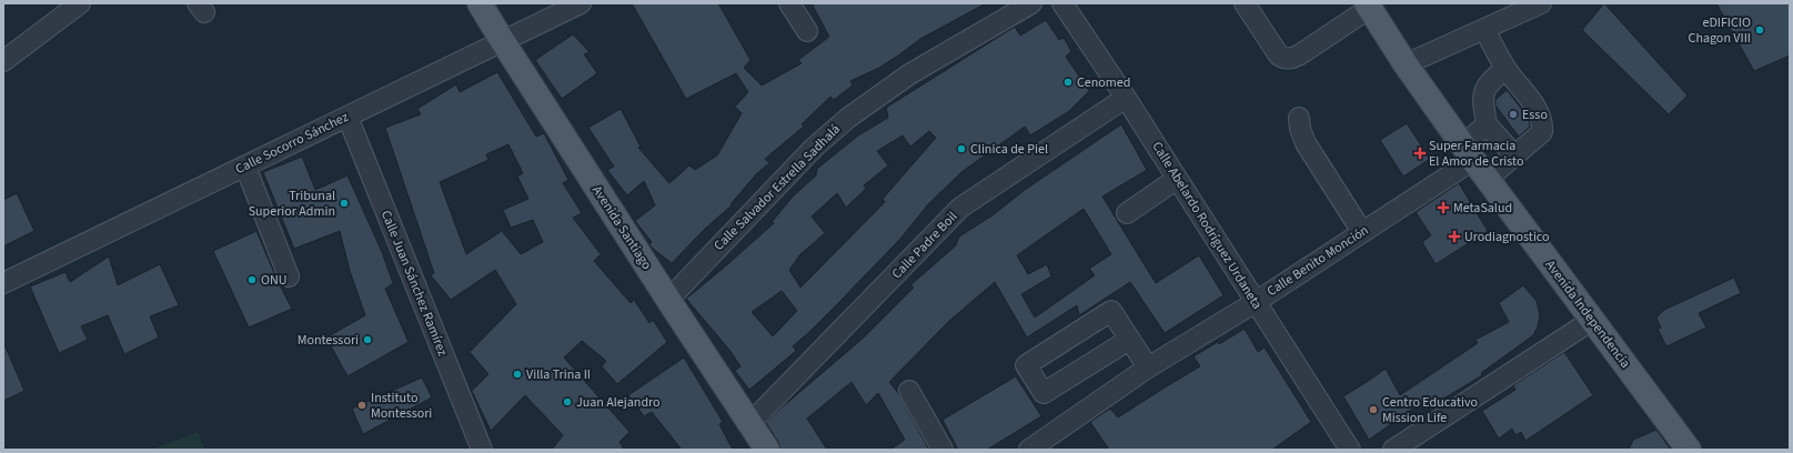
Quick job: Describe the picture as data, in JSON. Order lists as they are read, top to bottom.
{
  "streets": {
    "main road": ["Avenida Santiago", "Avenida Independencia"],
    "street": [
      "Calle Socorro Sánchez",
      "Calle Salvador Estrella Sadhalá",
      "Calle Abelardo Rodríguez Urdaneta",
      "Calle Padre Boil",
      "Calle Benito Monción",
      "Calle Juan Sánchez Ramírez"
    ]
  },
  "crossings": [
    ["Calle Socorro Sánchez", "Avenida Santiago"],
    ["Calle Socorro Sánchez", "Calle Juan Sánchez Ramírez"],
    ["Calle Salvador Estrella Sadhalá", "Avenida Santiago"],
    ["Calle Abelardo Rodríguez Urdaneta", "Calle Padre Boil"],
    ["Calle Abelardo Rodríguez Urdaneta", "Calle Benito Monción"],
    ["Avenida Santiago", "Calle Padre Boil"],
    ["Calle Benito Monción", "Avenida Independencia"]
  ],
  "places": {
    "other": [
      "eDIFICIO Chagon VIII",
      "Cenomed",
      "Esso",
      "Clinica de Piel",
      "Tribunal Superior Admin",
      "ONU",
      "Montessori",
      "Villa Trina II",
      "Juan Alejandro",
      "Instituto Montessori",
      "Centro Educativo Mission Life"
    ],
    "health": ["Super Farmacia El Amor de Cristo", "MetaSalud", "Urodiagnostico"]
  }
}
